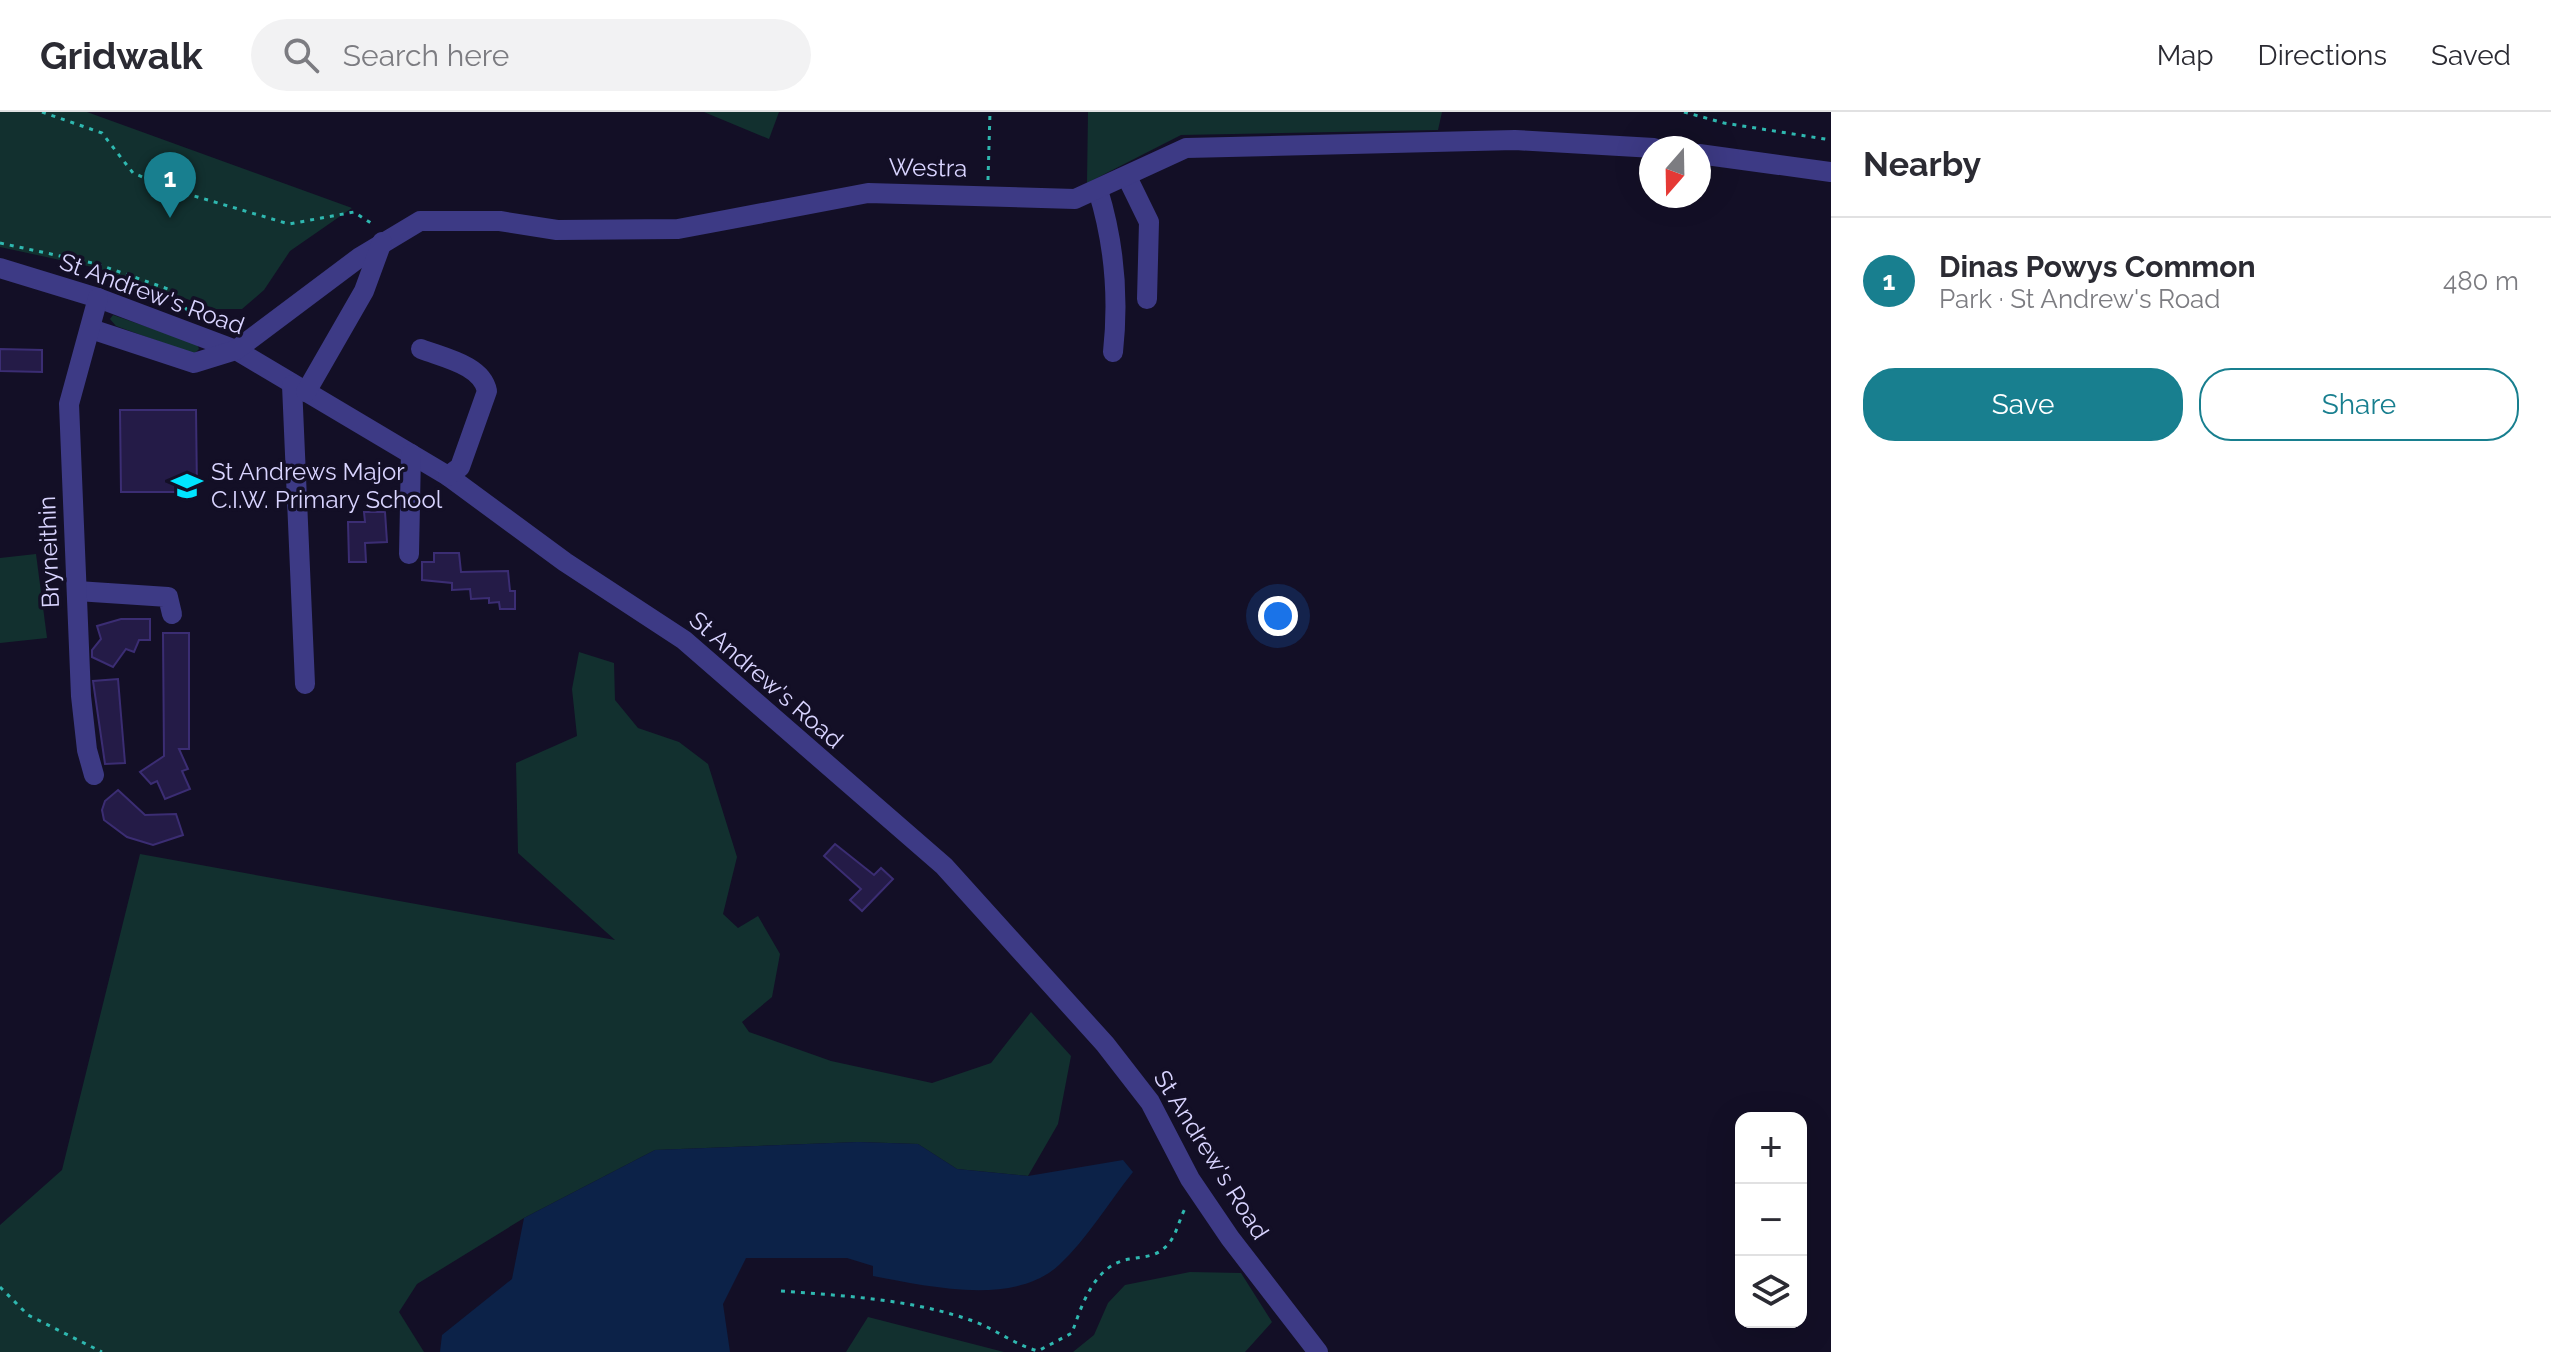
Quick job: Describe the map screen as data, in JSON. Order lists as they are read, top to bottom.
{
  "streets": {
    "street": ["Westra", "St Andrew's Road", "Bryneithin"]
  },
  "crossings": [
    ["Westra", "St Andrew's Road"],
    ["Westra", "Bryneithin"],
    ["St Andrew's Road", "Bryneithin"]
  ],
  "places": {
    "school or university": ["St Andrews Major C.I.W. Primary School"]
  },
  "north": "bottom",
  "page": {
    "header": "Gridwalk",
    "search": "Search here",
    "nav": ["Map", "Directions", "Saved"],
    "heading": "Nearby",
    "pins": "1",
    "list": [
      {
        "mark": "1",
        "name": "Dinas Powys Common",
        "note": "Park · St Andrew's Road",
        "value": "480 m"
      }
    ],
    "buttons": ["Save", "Share"],
    "map_buttons": ["+", "−"]
  }
}
